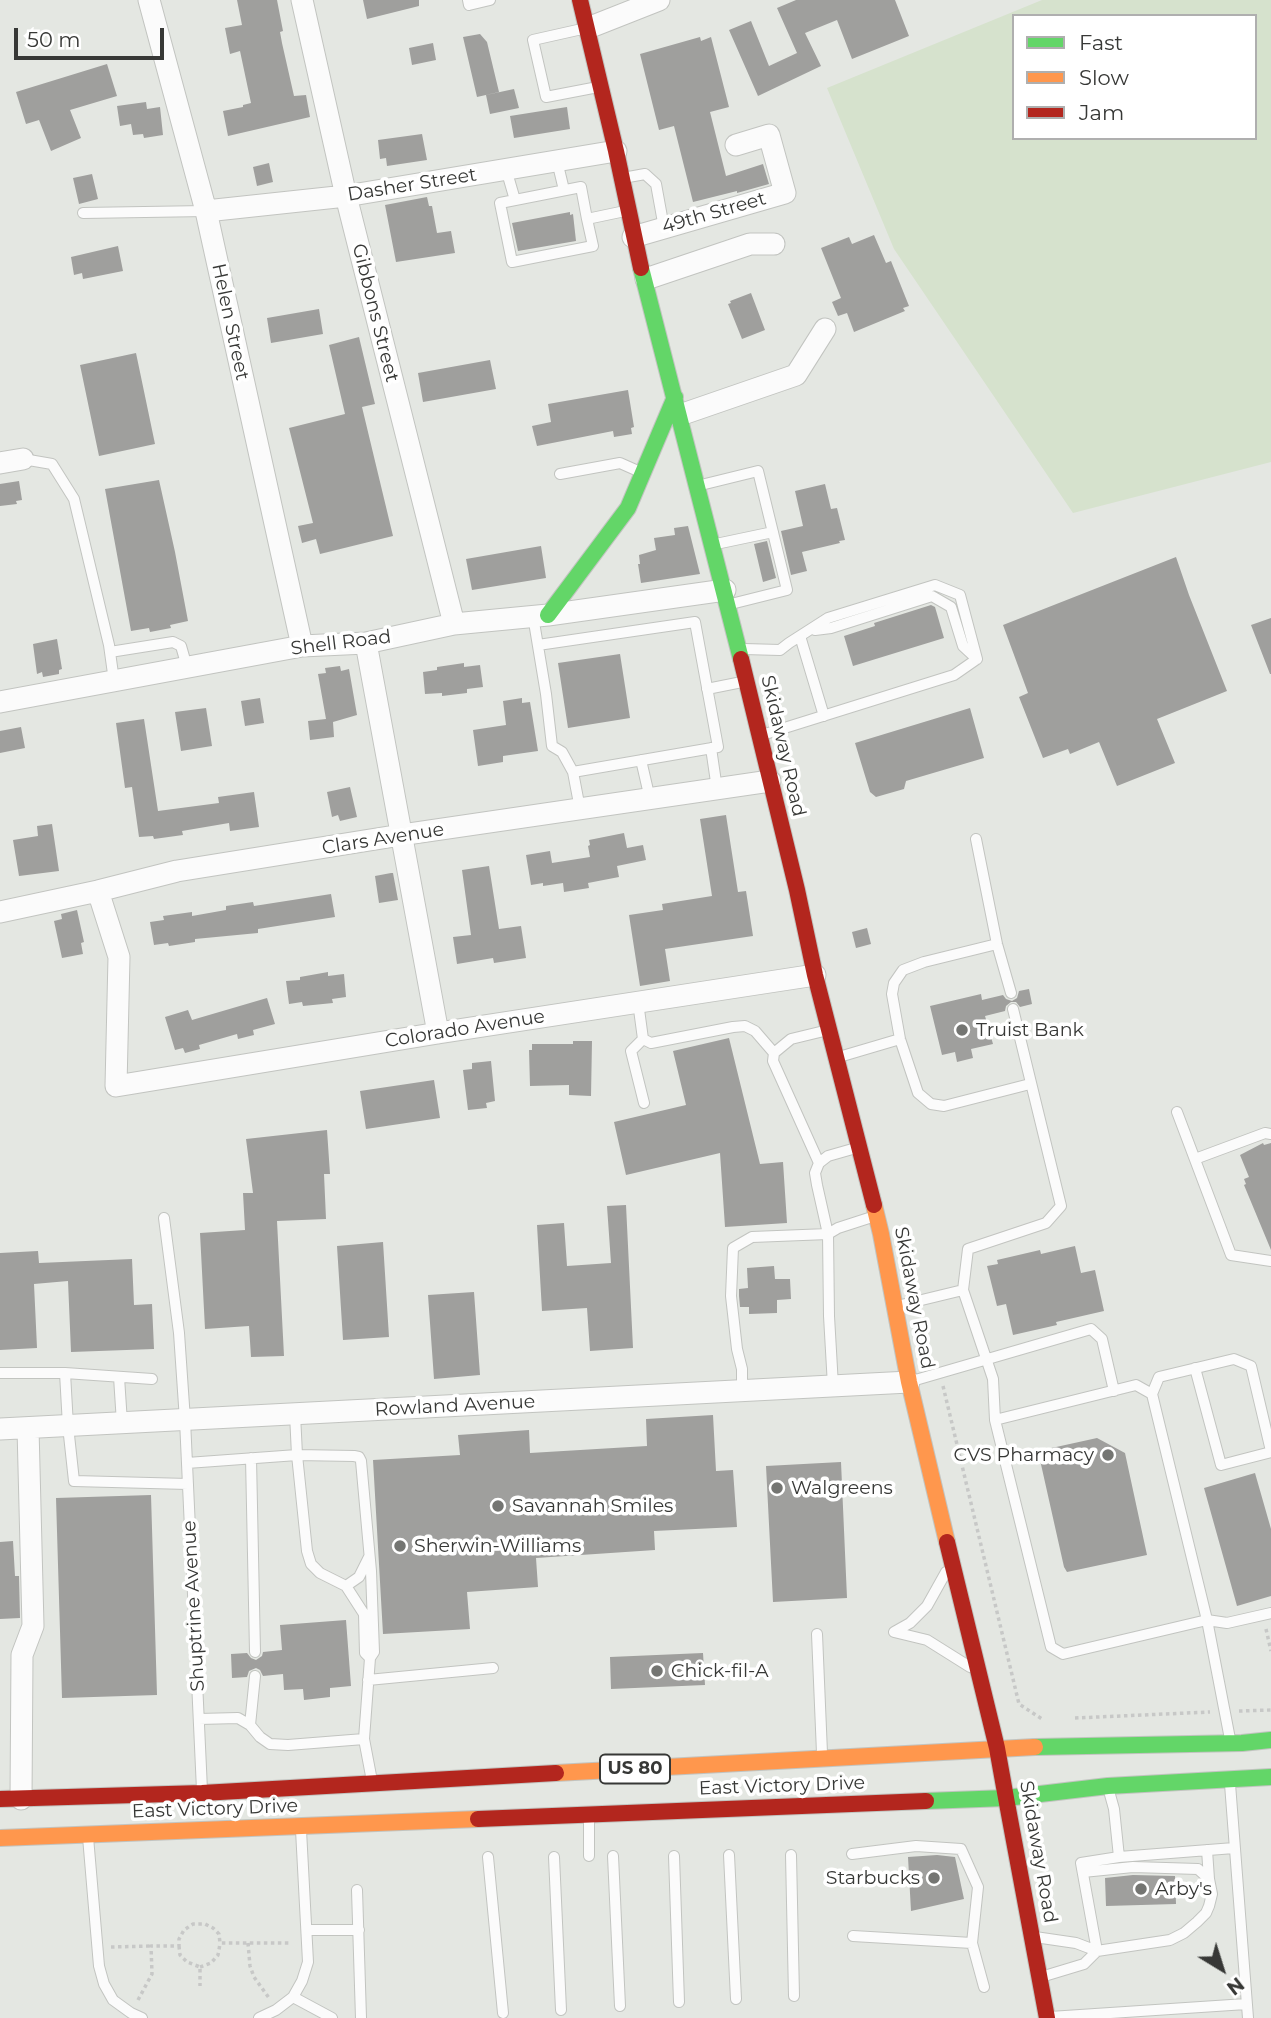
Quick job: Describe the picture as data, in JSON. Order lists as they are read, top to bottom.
{
  "streets": {
    "main road": ["Skidaway Road", "US 80", "East Victory Drive"],
    "street": [
      "Dasher Street",
      "49th Street",
      "Gibbons Street",
      "Helen Street",
      "Shell Road",
      "Clars Avenue",
      "Colorado Avenue",
      "Rowland Avenue"
    ],
    "lane": ["Shuptrine Avenue"]
  },
  "crossings": [
    ["Dasher Street", "Gibbons Street"],
    ["Dasher Street", "Helen Street"],
    ["Dasher Street", "Skidaway Road"],
    ["49th Street", "Skidaway Road"],
    ["Gibbons Street", "Shell Road"],
    ["Helen Street", "Shell Road"],
    ["Shell Road", "Skidaway Road"],
    ["Skidaway Road", "Clars Avenue"],
    ["Skidaway Road", "Colorado Avenue"],
    ["Skidaway Road", "Rowland Avenue"],
    ["Skidaway Road", "East Victory Drive"],
    ["Clars Avenue", "Colorado Avenue"],
    ["Rowland Avenue", "Shuptrine Avenue"],
    ["Shuptrine Avenue", "East Victory Drive"]
  ],
  "places": [
    "Truist Bank",
    "CVS Pharmacy",
    "Walgreens",
    "Savannah Smiles",
    "Sherwin-Williams",
    "Chick-fil-A",
    "Starbucks",
    "Arby's"
  ],
  "legend": ["Fast", "Slow", "Jam"],
  "scale_bar": "50 m",
  "north": "bottom right"
}
